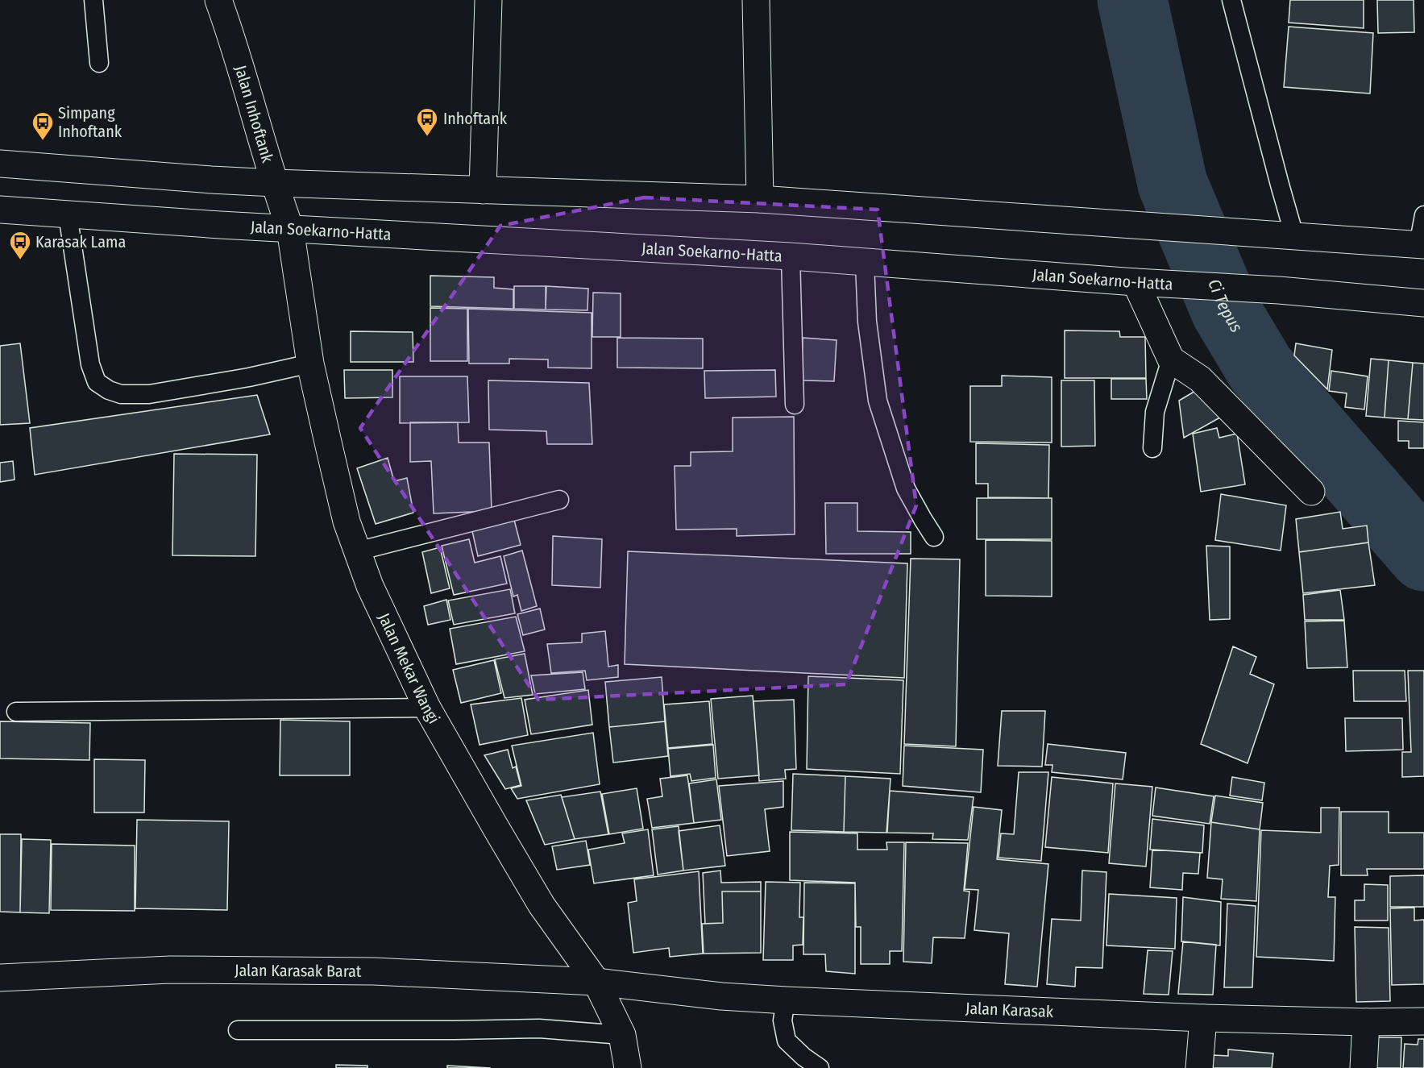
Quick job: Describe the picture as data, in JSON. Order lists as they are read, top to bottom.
{
  "streets": {
    "main road": [
      "Jalan Inhoftank",
      "Jalan Soekarno-Hatta",
      "Jalan Mekar Wangi",
      "Jalan Karasak Barat",
      "Jalan Karasak"
    ]
  },
  "crossings": [
    ["Jalan Inhoftank", "Jalan Soekarno-Hatta"],
    ["Jalan Inhoftank", "Jalan Mekar Wangi"],
    ["Jalan Soekarno-Hatta", "Jalan Mekar Wangi"],
    ["Jalan Mekar Wangi", "Jalan Karasak Barat"],
    ["Jalan Mekar Wangi", "Jalan Karasak"],
    ["Jalan Karasak Barat", "Jalan Karasak"]
  ],
  "water": ["Ci Tepus"],
  "places": {
    "bus stop": ["Inhoftank", "Simpang Inhoftank", "Karasak Lama"]
  }
}
